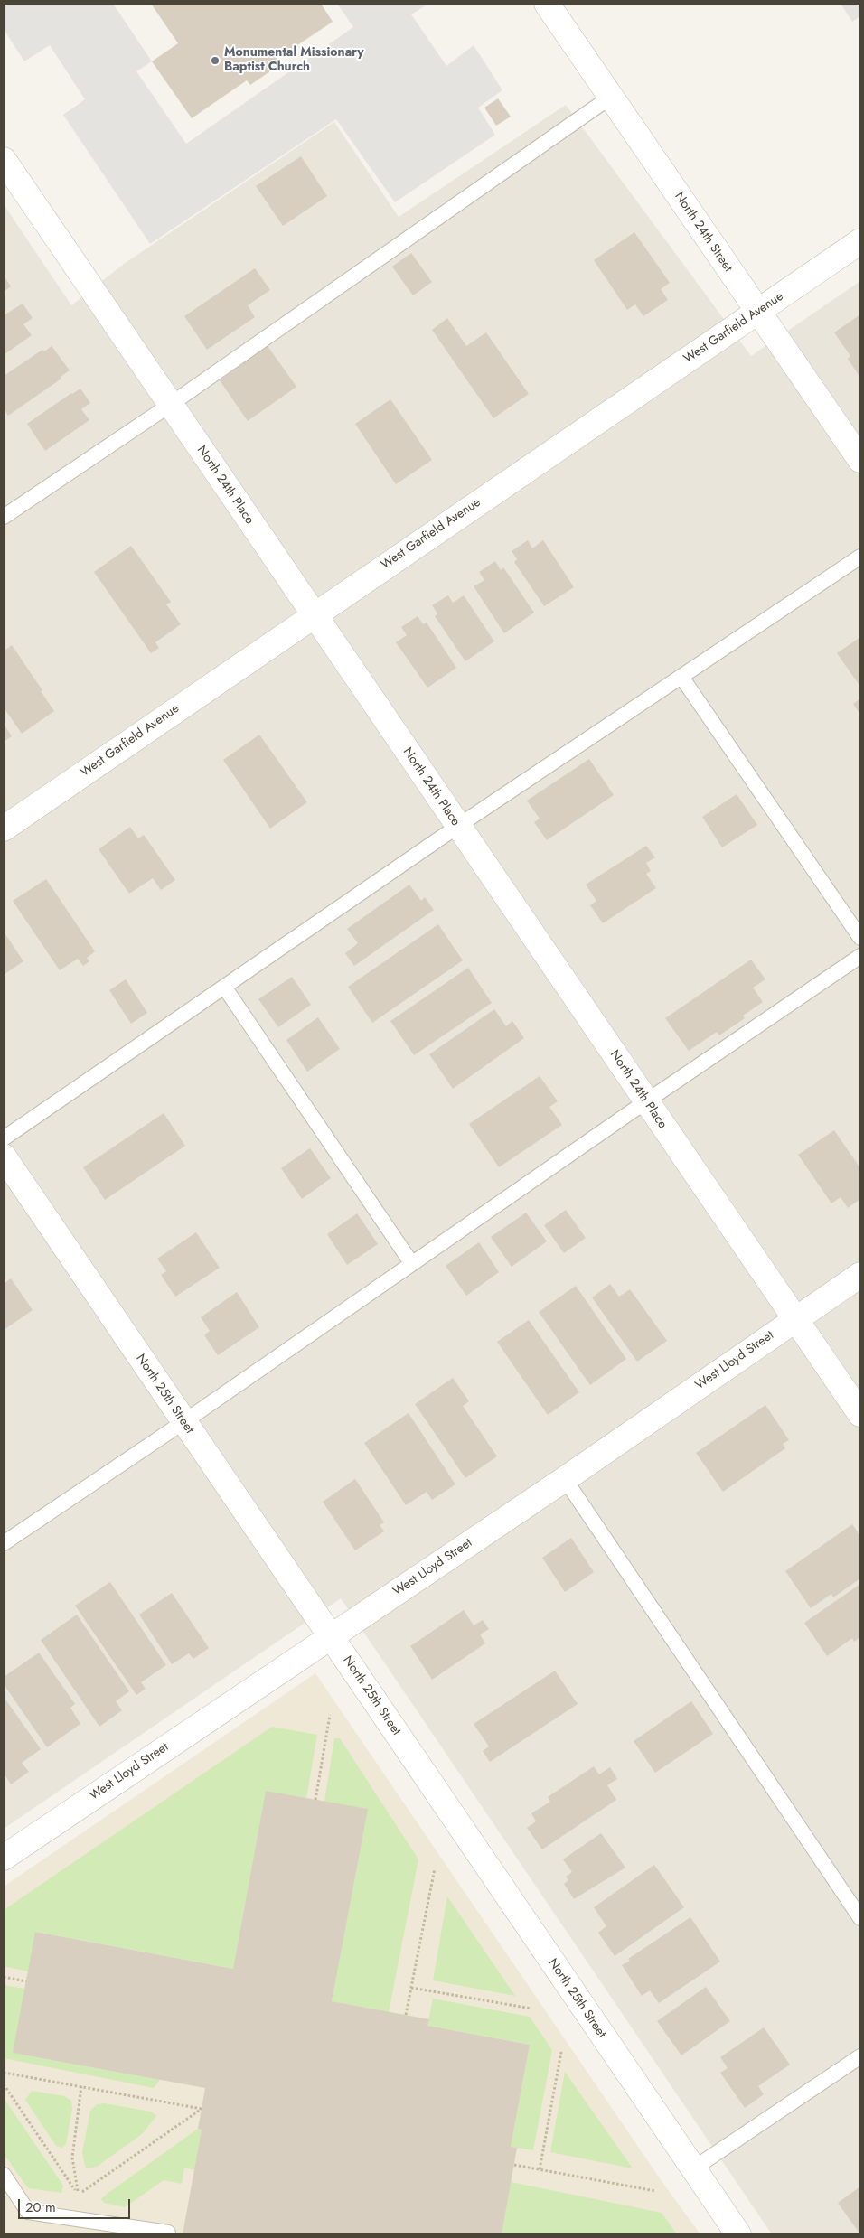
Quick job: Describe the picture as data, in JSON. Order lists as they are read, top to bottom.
{
  "streets": {
    "street": [
      "North 24th Street",
      "West Garfield Avenue",
      "North 24th Place",
      "West Lloyd Street",
      "North 25th Street"
    ]
  },
  "crossings": [
    ["North 24th Street", "West Garfield Avenue"],
    ["West Garfield Avenue", "North 24th Place"],
    ["North 24th Place", "West Lloyd Street"],
    ["West Lloyd Street", "North 25th Street"]
  ],
  "places": ["Monumental Missionary Baptist Church"],
  "scale_bar": "20 m"
}
